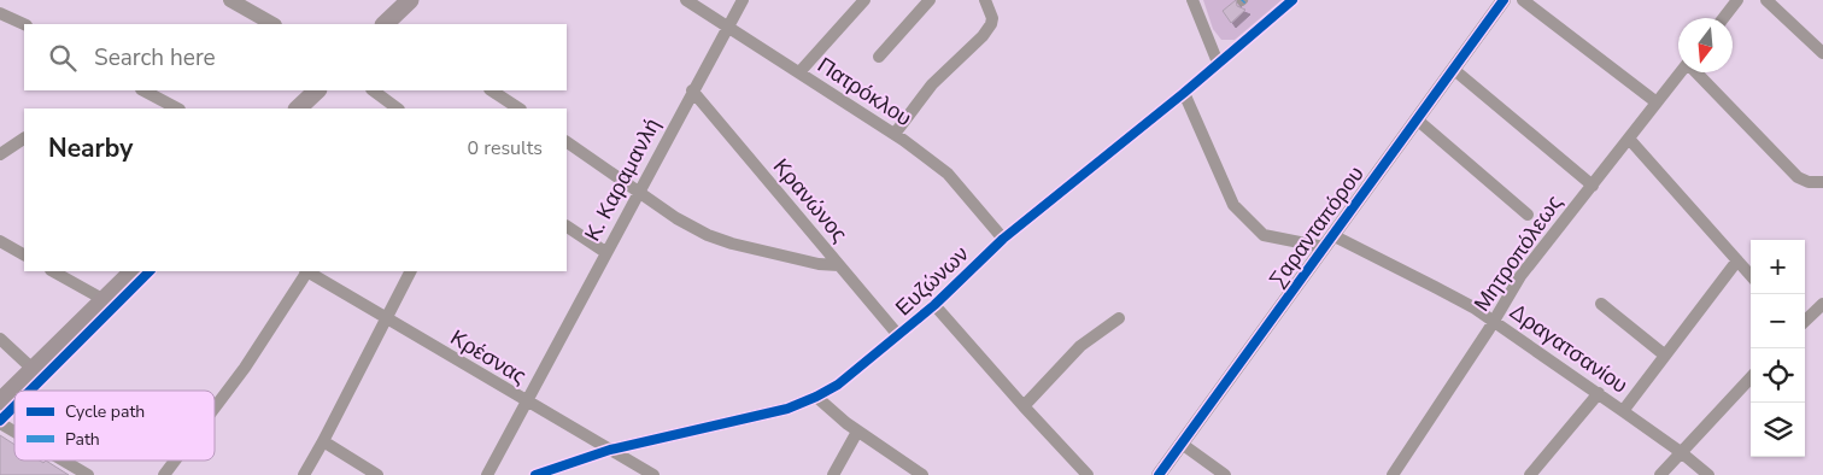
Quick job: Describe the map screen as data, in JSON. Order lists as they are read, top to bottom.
{
  "streets": {
    "street": [
      "Πατρόκλου",
      "Κ. Καραμανλή",
      "Κρανώνος",
      "Σαρανταπόρου",
      "Μητροπόλεως",
      "Ευζώνων",
      "Δραγατσανίου",
      "Κρέσνας"
    ]
  },
  "crossings": [
    ["Πατρόκλου", "Κ. Καραμανλή"],
    ["Πατρόκλου", "Ευζώνων"],
    ["Κ. Καραμανλή", "Κρανώνος"],
    ["Κ. Καραμανλή", "Κρέσνας"],
    ["Κρανώνος", "Ευζώνων"],
    ["Σαρανταπόρου", "Δραγατσανίου"],
    ["Μητροπόλεως", "Δραγατσανίου"],
    ["Ευζώνων", "Δραγατσανίου"],
    ["Ευζώνων", "Κρέσνας"]
  ],
  "legend": ["Cycle path", "Path"],
  "north": "bottom",
  "page": {
    "search": "Search here",
    "heading": ["Nearby", "0 results"],
    "map_buttons": ["+", "−"]
  }
}
